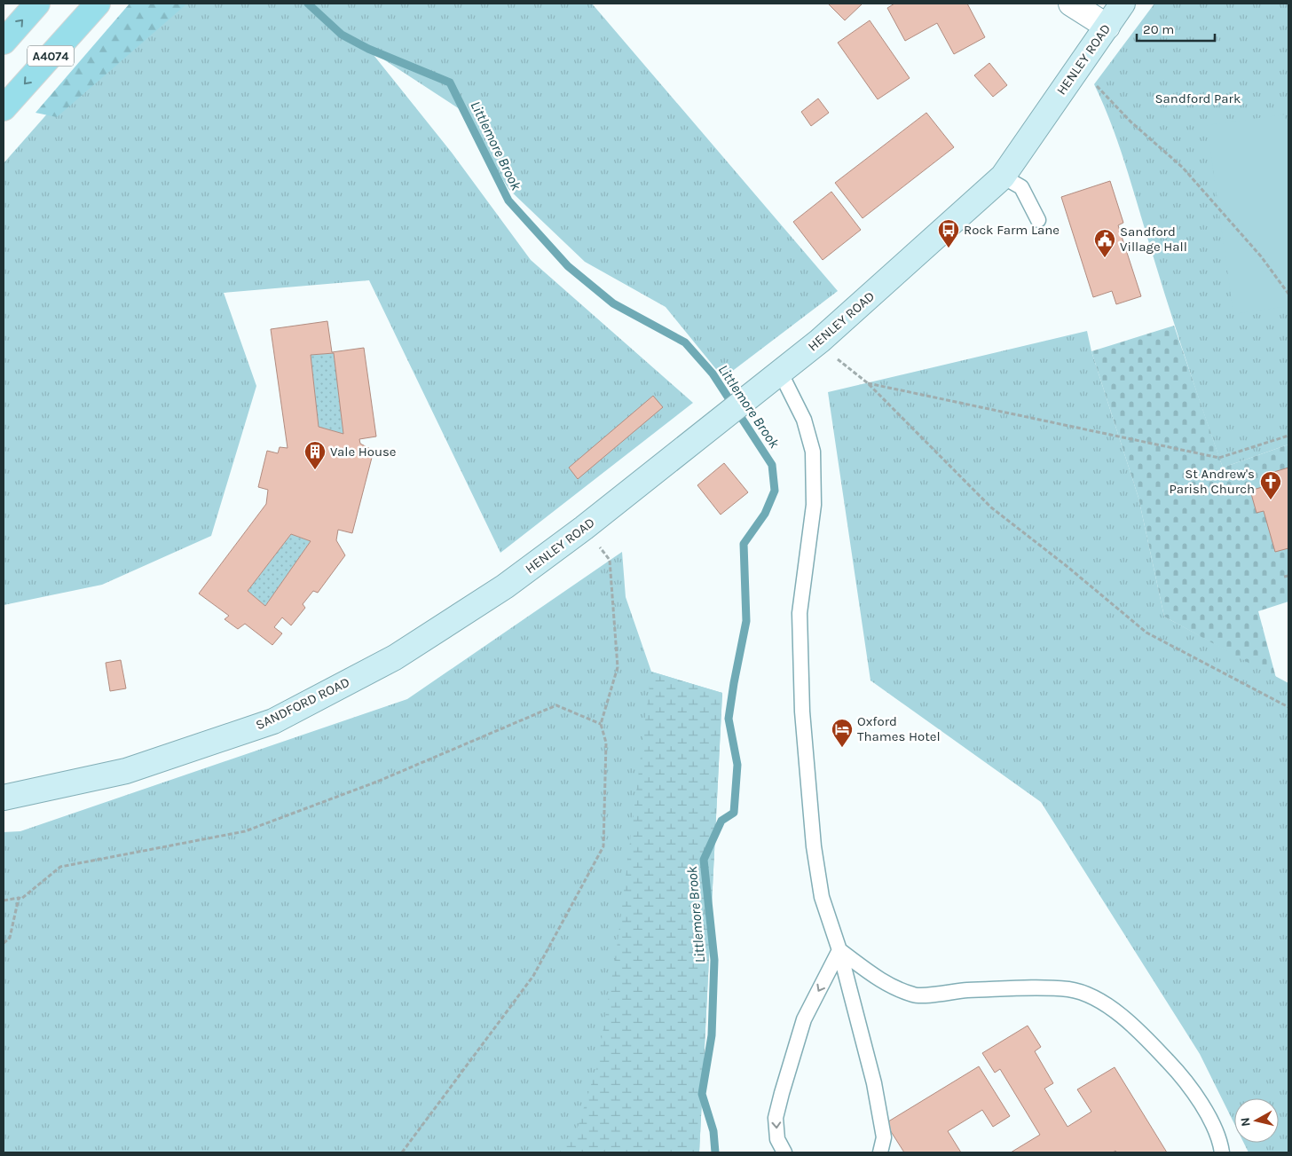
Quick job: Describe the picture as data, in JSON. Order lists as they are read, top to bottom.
{
  "streets": {
    "main road": ["A4074"],
    "street": ["HENLEY ROAD", "SANDFORD ROAD"]
  },
  "crossings": [
    ["HENLEY ROAD", "SANDFORD ROAD"]
  ],
  "water": ["Littlemore Brook"],
  "parks": ["Sandford Park"],
  "places": {
    "bus stop": ["Rock Farm Lane"],
    "public building": ["Sandford Village Hall"],
    "building": ["Vale House"],
    "church": ["St Andrew's Parish Church"],
    "hotel": ["Oxford Thames Hotel"]
  },
  "scale_bar": "20 m",
  "north": "left"
}
